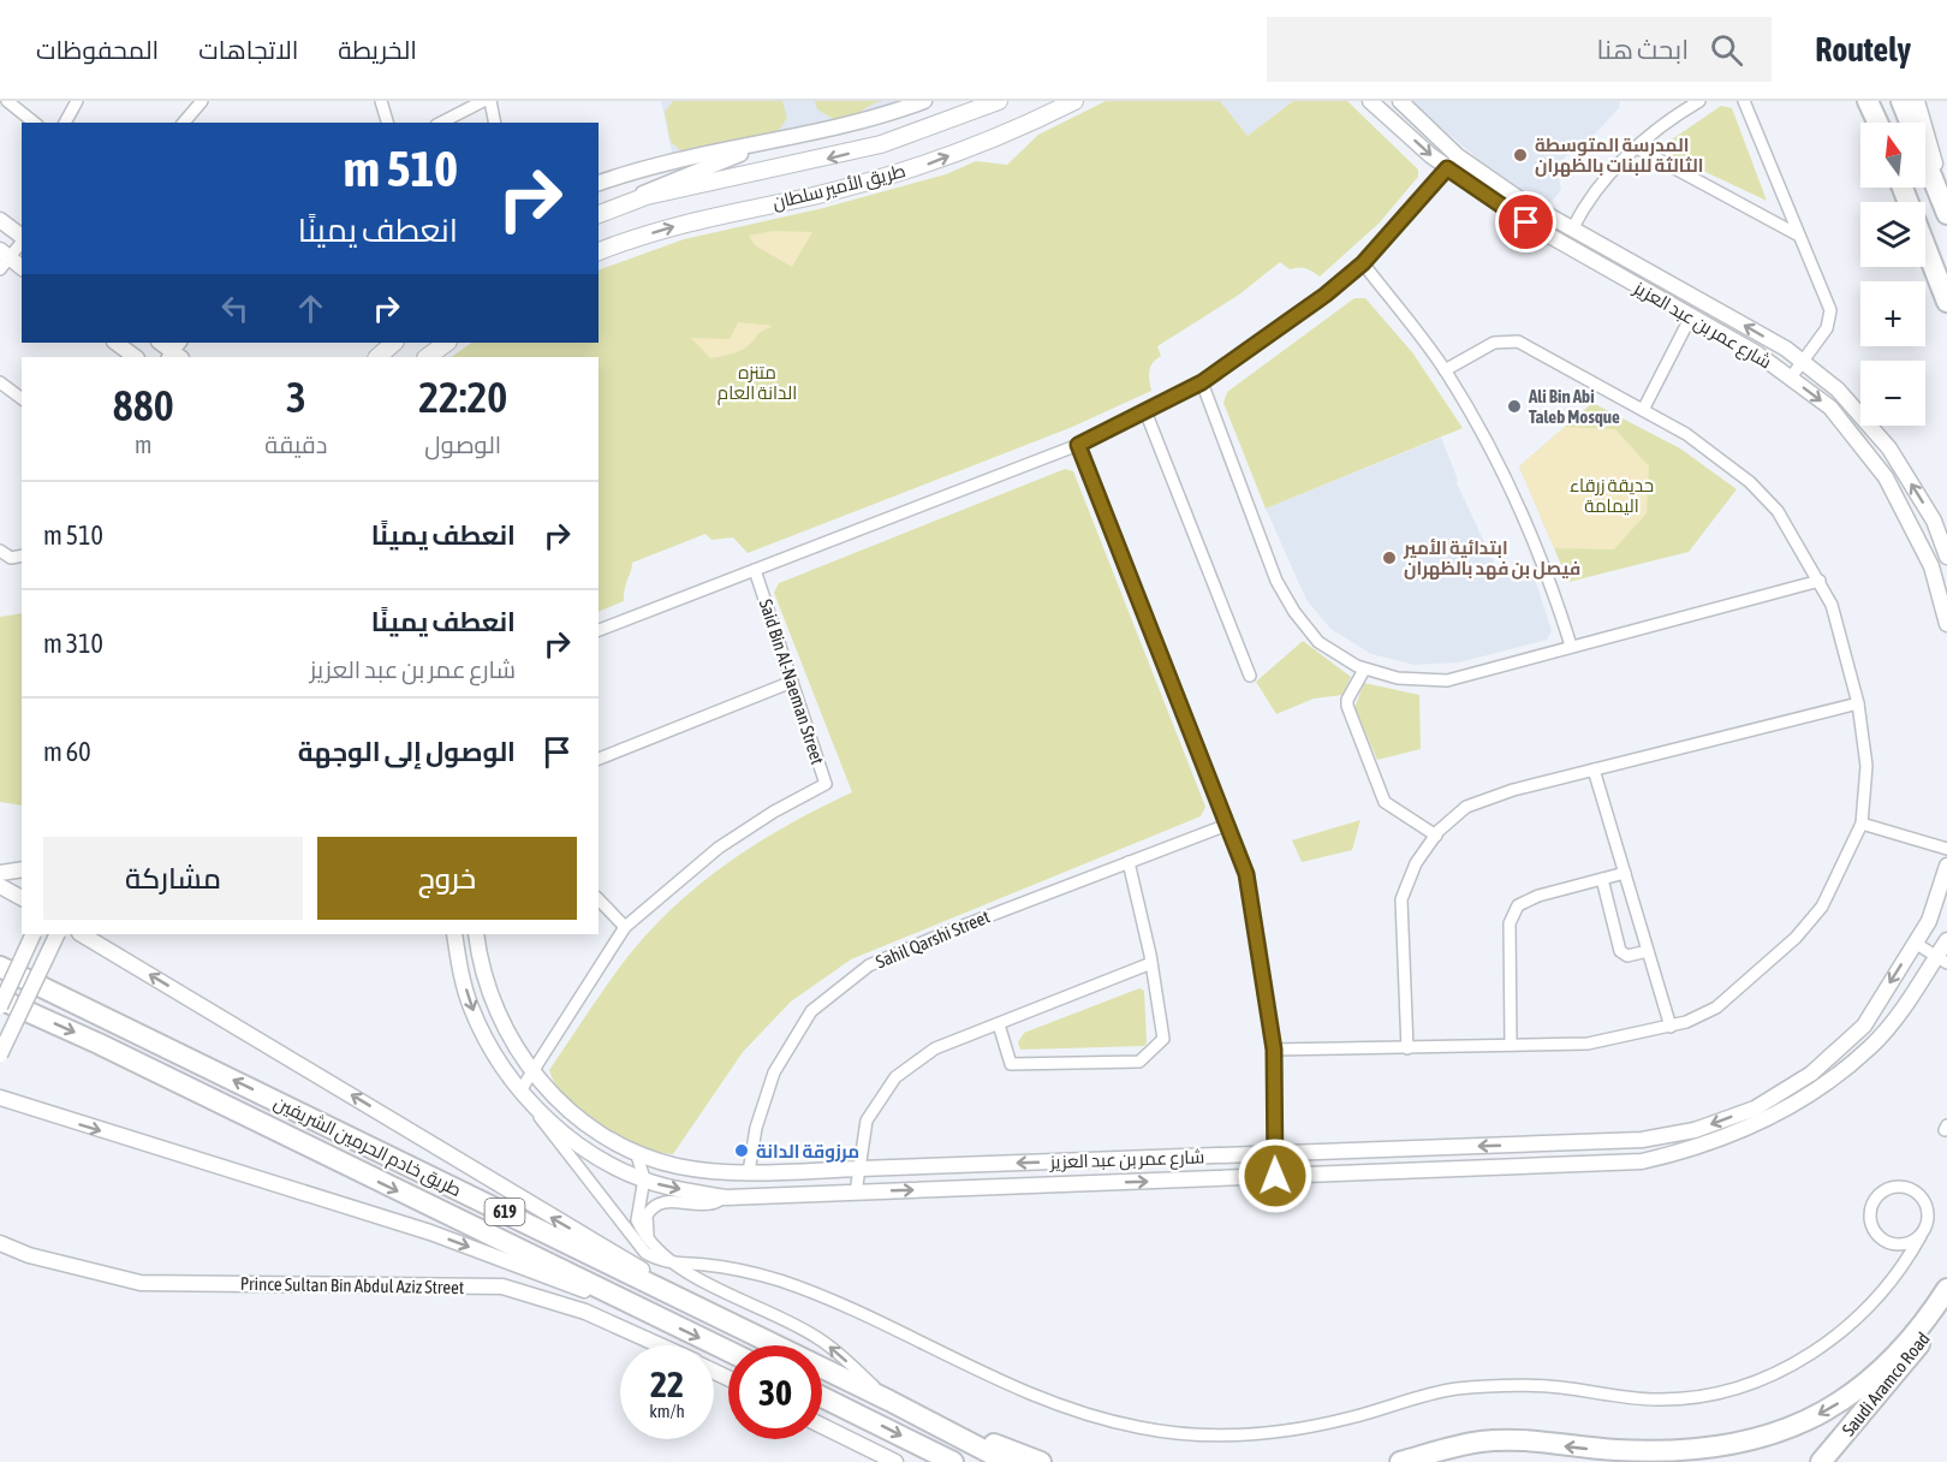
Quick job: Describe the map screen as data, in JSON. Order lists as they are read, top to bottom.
{
  "streets": {
    "highway": ["طريق خادم الحرمين الشريفين", "619", "Saudi Aramco Road"],
    "main road": ["طريق الأمير سلطان"],
    "street": [
      "شارع عمر بن عبد العزيز",
      "Said Bin Al-Naeman Street",
      "Sahil Qarshi Street",
      "Prince Sultan Bin Abdul Aziz Street"
    ]
  },
  "crossings": [
    ["شارع عمر بن عبد العزيز", "Said Bin Al-Naeman Street"],
    ["شارع عمر بن عبد العزيز", "Sahil Qarshi Street"]
  ],
  "parks": ["متنزه الدانة العام", "حديقة زرقاء اليمامة"],
  "places": [
    "المدرسة المتوسطة الثالثة للبنات بالظهران",
    "Ali Bin Abi Taleb Mosque",
    "ابتدائية الأمير فيصل بن فهد بالظهران",
    "مرزوقة الدانة"
  ],
  "north": "top",
  "page": {
    "header": "Routely",
    "search": "ابحث هنا",
    "nav": ["الخريطة", "الاتجاهات", "المحفوظات"],
    "map_buttons": ["+", "−"],
    "turn": ["510 m", "انعطف يمينًا"],
    "eta": [
      "22:20",
      "الوصول",
      "3",
      "دقيقة",
      "880",
      "m"
    ],
    "list": [
      {
        "name": "انعطف يمينًا",
        "value": "510 m"
      },
      {
        "name": "انعطف يمينًا",
        "note": "شارع عمر بن عبد العزيز",
        "value": "310 m"
      },
      {
        "name": "الوصول إلى الوجهة",
        "value": "60 m"
      }
    ],
    "buttons": ["خروج", "مشاركة"],
    "speed": "22 km/h",
    "limit": "30"
  }
}
